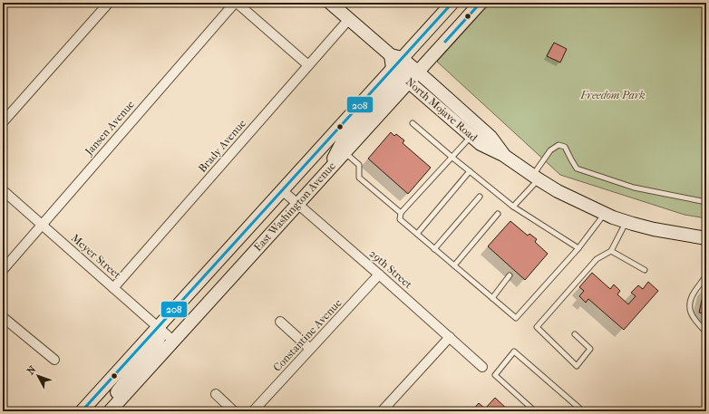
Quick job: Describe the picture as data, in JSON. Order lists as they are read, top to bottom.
{
  "streets": {
    "main road": ["North Mojave Road", "East Washington Avenue"],
    "street": [
      "Jansen Avenue",
      "Brady Avenue",
      "Meyer Street",
      "29th Street",
      "Constantine Avenue"
    ]
  },
  "crossings": [
    ["North Mojave Road", "Brady Avenue"],
    ["North Mojave Road", "East Washington Avenue"],
    ["Jansen Avenue", "Meyer Street"],
    ["Brady Avenue", "Meyer Street"],
    ["East Washington Avenue", "Meyer Street"],
    ["East Washington Avenue", "29th Street"],
    ["29th Street", "Constantine Avenue"]
  ],
  "parks": ["Freedom Park"],
  "lines": ["transit line 208"],
  "north": "top left"
}
